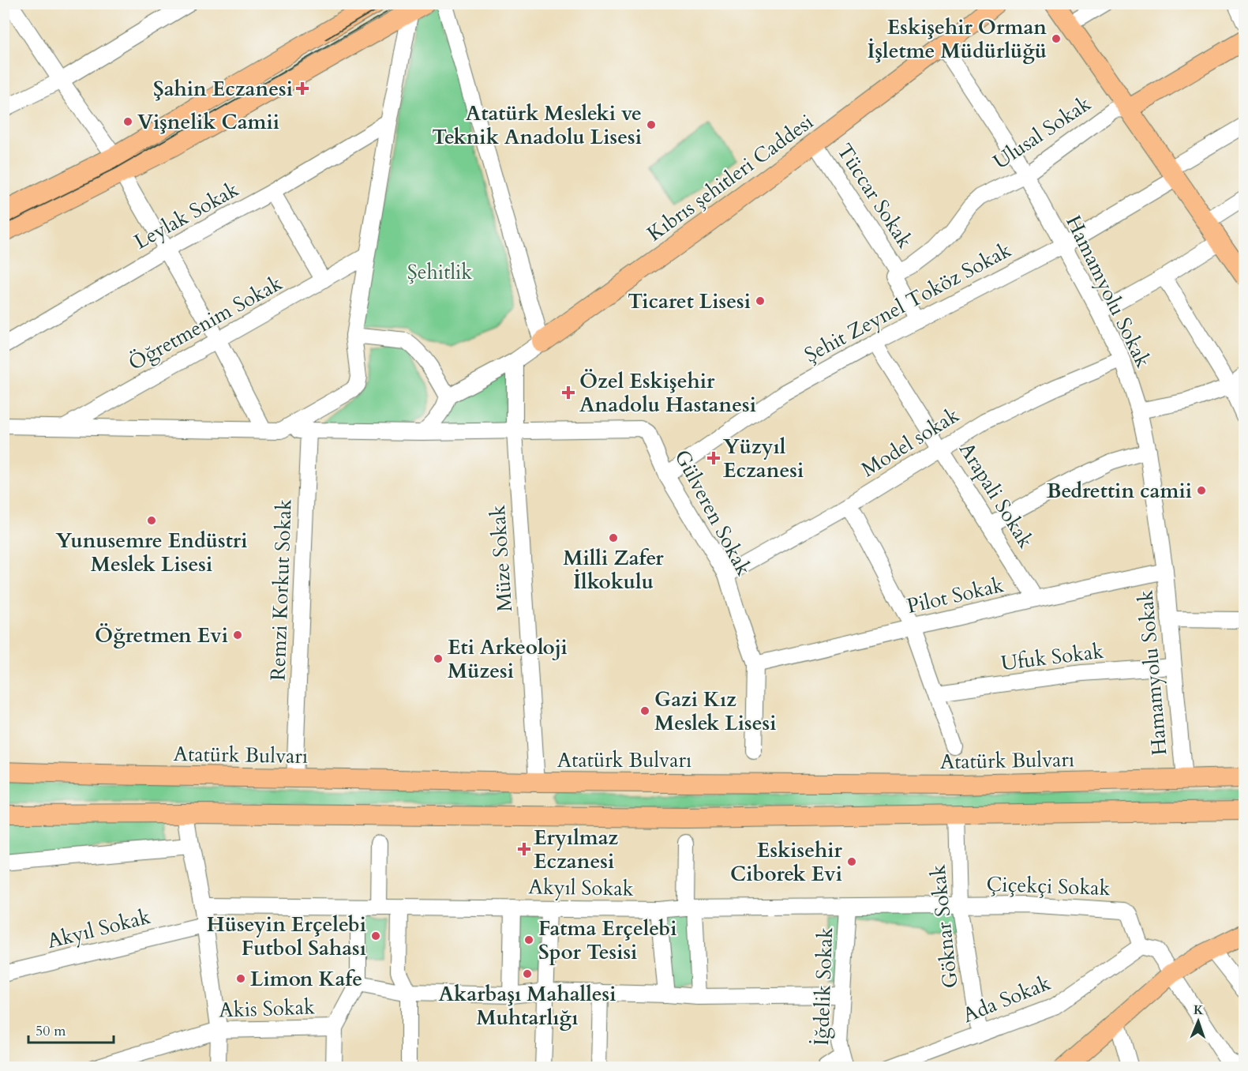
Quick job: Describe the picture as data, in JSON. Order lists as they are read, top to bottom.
{
  "streets": {
    "main road": ["Kıbrıs şehitleri Caddesi", "Atatürk Bulvarı"],
    "street": [
      "Ulusal Sokak",
      "Tüccar Sokak",
      "Leylak Sokak",
      "Hamamyolu Sokak",
      "Şehit Zeynel Toköz Sokak",
      "Öğretmenim Sokak",
      "Model sokak",
      "Arapali Sokak",
      "Gülveren Sokak",
      "Müze Sokak",
      "Remzi Korkut Sokak",
      "Pilot Sokak",
      "Ufuk Sokak",
      "Çiçekçi Sokak",
      "Akyıl Sokak",
      "Göknar Sokak",
      "İğdelik Sokak",
      "Ada Sokak",
      "Akis Sokak"
    ]
  },
  "crossings": [
    ["Ulusal Sokak", "Tüccar Sokak"],
    ["Ulusal Sokak", "Hamamyolu Sokak"],
    ["Kıbrıs şehitleri Caddesi", "Tüccar Sokak"],
    ["Kıbrıs şehitleri Caddesi", "Hamamyolu Sokak"],
    ["Hamamyolu Sokak", "Şehit Zeynel Toköz Sokak"],
    ["Hamamyolu Sokak", "Model sokak"],
    ["Hamamyolu Sokak", "Pilot Sokak"],
    ["Hamamyolu Sokak", "Ufuk Sokak"],
    ["Hamamyolu Sokak", "Atatürk Bulvarı"],
    ["Şehit Zeynel Toköz Sokak", "Arapali Sokak"],
    ["Şehit Zeynel Toköz Sokak", "Gülveren Sokak"],
    ["Model sokak", "Arapali Sokak"],
    ["Model sokak", "Gülveren Sokak"],
    ["Arapali Sokak", "Pilot Sokak"],
    ["Gülveren Sokak", "Müze Sokak"],
    ["Gülveren Sokak", "Pilot Sokak"],
    ["Müze Sokak", "Atatürk Bulvarı"],
    ["Remzi Korkut Sokak", "Atatürk Bulvarı"],
    ["Çiçekçi Sokak", "Akyıl Sokak"],
    ["Çiçekçi Sokak", "Göknar Sokak"],
    ["Çiçekçi Sokak", "Ada Sokak"],
    ["Akyıl Sokak", "Göknar Sokak"],
    ["Akyıl Sokak", "İğdelik Sokak"],
    ["Göknar Sokak", "Ada Sokak"]
  ],
  "parks": ["Şehitlik"],
  "places": {
    "other": [
      "Eskişehir Orman İşletme Müdürlüğü",
      "Vişnelik Camii",
      "Atatürk Mesleki ve Teknik Anadolu Lisesi",
      "Ticaret Lisesi",
      "Bedrettin camii",
      "Yunusemre Endüstri Meslek Lisesi",
      "Milli Zafer İlkokulu",
      "Öğretmen Evi",
      "Eti Arkeoloji Müzesi",
      "Gazi Kız Meslek Lisesi",
      "Eskisehir Ciborek Evi",
      "Hüseyin Erçelebi Futbol Sahası",
      "Fatma Erçelebi Spor Tesisi",
      "Akarbaşı Mahallesi Muhtarlığı",
      "Limon Kafe"
    ],
    "health": [
      "Şahin Eczanesi",
      "Özel Eskişehir Anadolu Hastanesi",
      "Yüzyıl Eczanesi",
      "Eryılmaz Eczanesi"
    ]
  },
  "scale_bar": "50 m",
  "north": "top"
}
